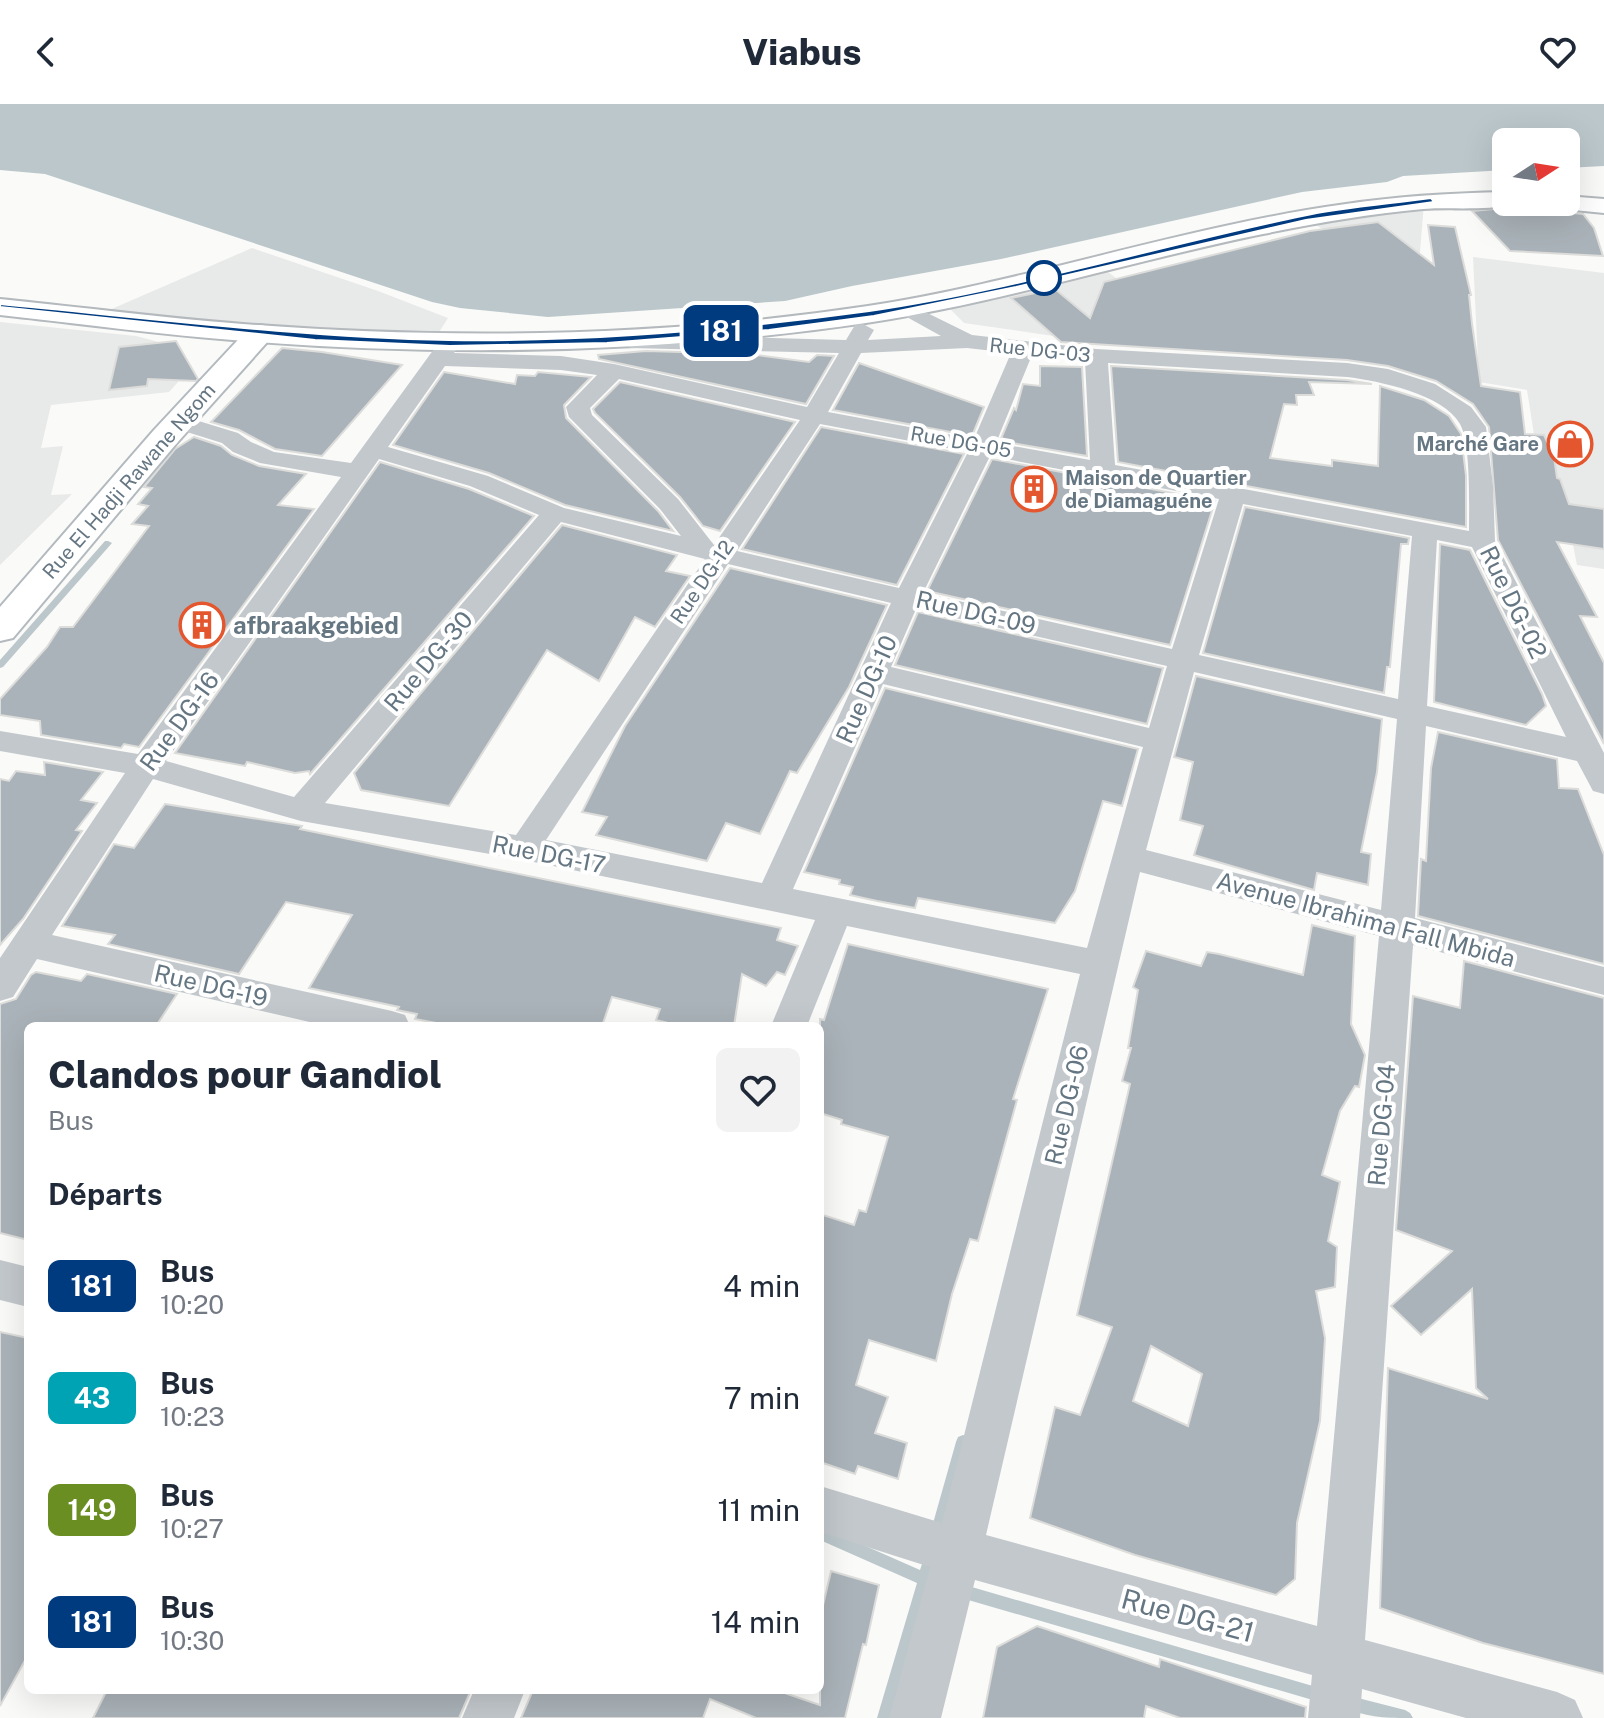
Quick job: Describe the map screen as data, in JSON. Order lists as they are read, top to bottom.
{
  "streets": {
    "main road": ["Rue El Hadji Rawane Ngom"],
    "street": [
      "Rue DG-03",
      "Rue DG-05",
      "Rue DG-12",
      "Rue DG-02",
      "Rue DG-09",
      "Rue DG-30",
      "Rue DG-10",
      "Rue DG-16",
      "Rue DG-17",
      "Avenue Ibrahima Fall Mbida",
      "Rue DG-19",
      "Rue DG-06",
      "Rue DG-04",
      "Rue DG-21"
    ]
  },
  "crossings": [
    ["Rue DG-03", "Rue DG-12"],
    ["Rue DG-03", "Rue DG-02"],
    ["Rue DG-03", "Rue DG-10"],
    ["Rue DG-05", "Rue DG-12"],
    ["Rue DG-05", "Rue DG-02"],
    ["Rue DG-05", "Rue DG-10"],
    ["Rue DG-05", "Rue DG-16"],
    ["Rue DG-05", "Rue DG-06"],
    ["Rue DG-05", "Rue DG-04"],
    ["Rue El Hadji Rawane Ngom", "Rue DG-09"],
    ["Rue DG-12", "Rue DG-09"],
    ["Rue DG-12", "Rue DG-17"],
    ["Rue DG-02", "Rue DG-09"],
    ["Rue DG-09", "Rue DG-30"],
    ["Rue DG-09", "Rue DG-10"],
    ["Rue DG-09", "Rue DG-16"],
    ["Rue DG-09", "Rue DG-06"],
    ["Rue DG-09", "Rue DG-04"],
    ["Rue DG-30", "Rue DG-17"],
    ["Rue DG-10", "Rue DG-17"],
    ["Rue DG-16", "Rue DG-17"],
    ["Rue DG-16", "Rue DG-19"],
    ["Rue DG-17", "Rue DG-06"],
    ["Avenue Ibrahima Fall Mbida", "Rue DG-06"],
    ["Avenue Ibrahima Fall Mbida", "Rue DG-04"],
    ["Rue DG-06", "Rue DG-21"],
    ["Rue DG-04", "Rue DG-21"]
  ],
  "places": {
    "shop": ["Marché Gare"],
    "building": ["Maison de Quartier de Diamaguéne", "afbraakgebied"]
  },
  "lines": ["bus line 181"],
  "north": "right",
  "page": {
    "header": "Viabus",
    "on_map": "181",
    "heading": [
      ["Clandos pour Gandiol", "Bus"],
      "Départs"
    ],
    "list": [
      {
        "mark": "181",
        "name": "Bus",
        "note": "10:20",
        "value": "4 min"
      },
      {
        "mark": "43",
        "name": "Bus",
        "note": "10:23",
        "value": "7 min"
      },
      {
        "mark": "149",
        "name": "Bus",
        "note": "10:27",
        "value": "11 min"
      },
      {
        "mark": "181",
        "name": "Bus",
        "note": "10:30",
        "value": "14 min"
      }
    ]
  }
}
